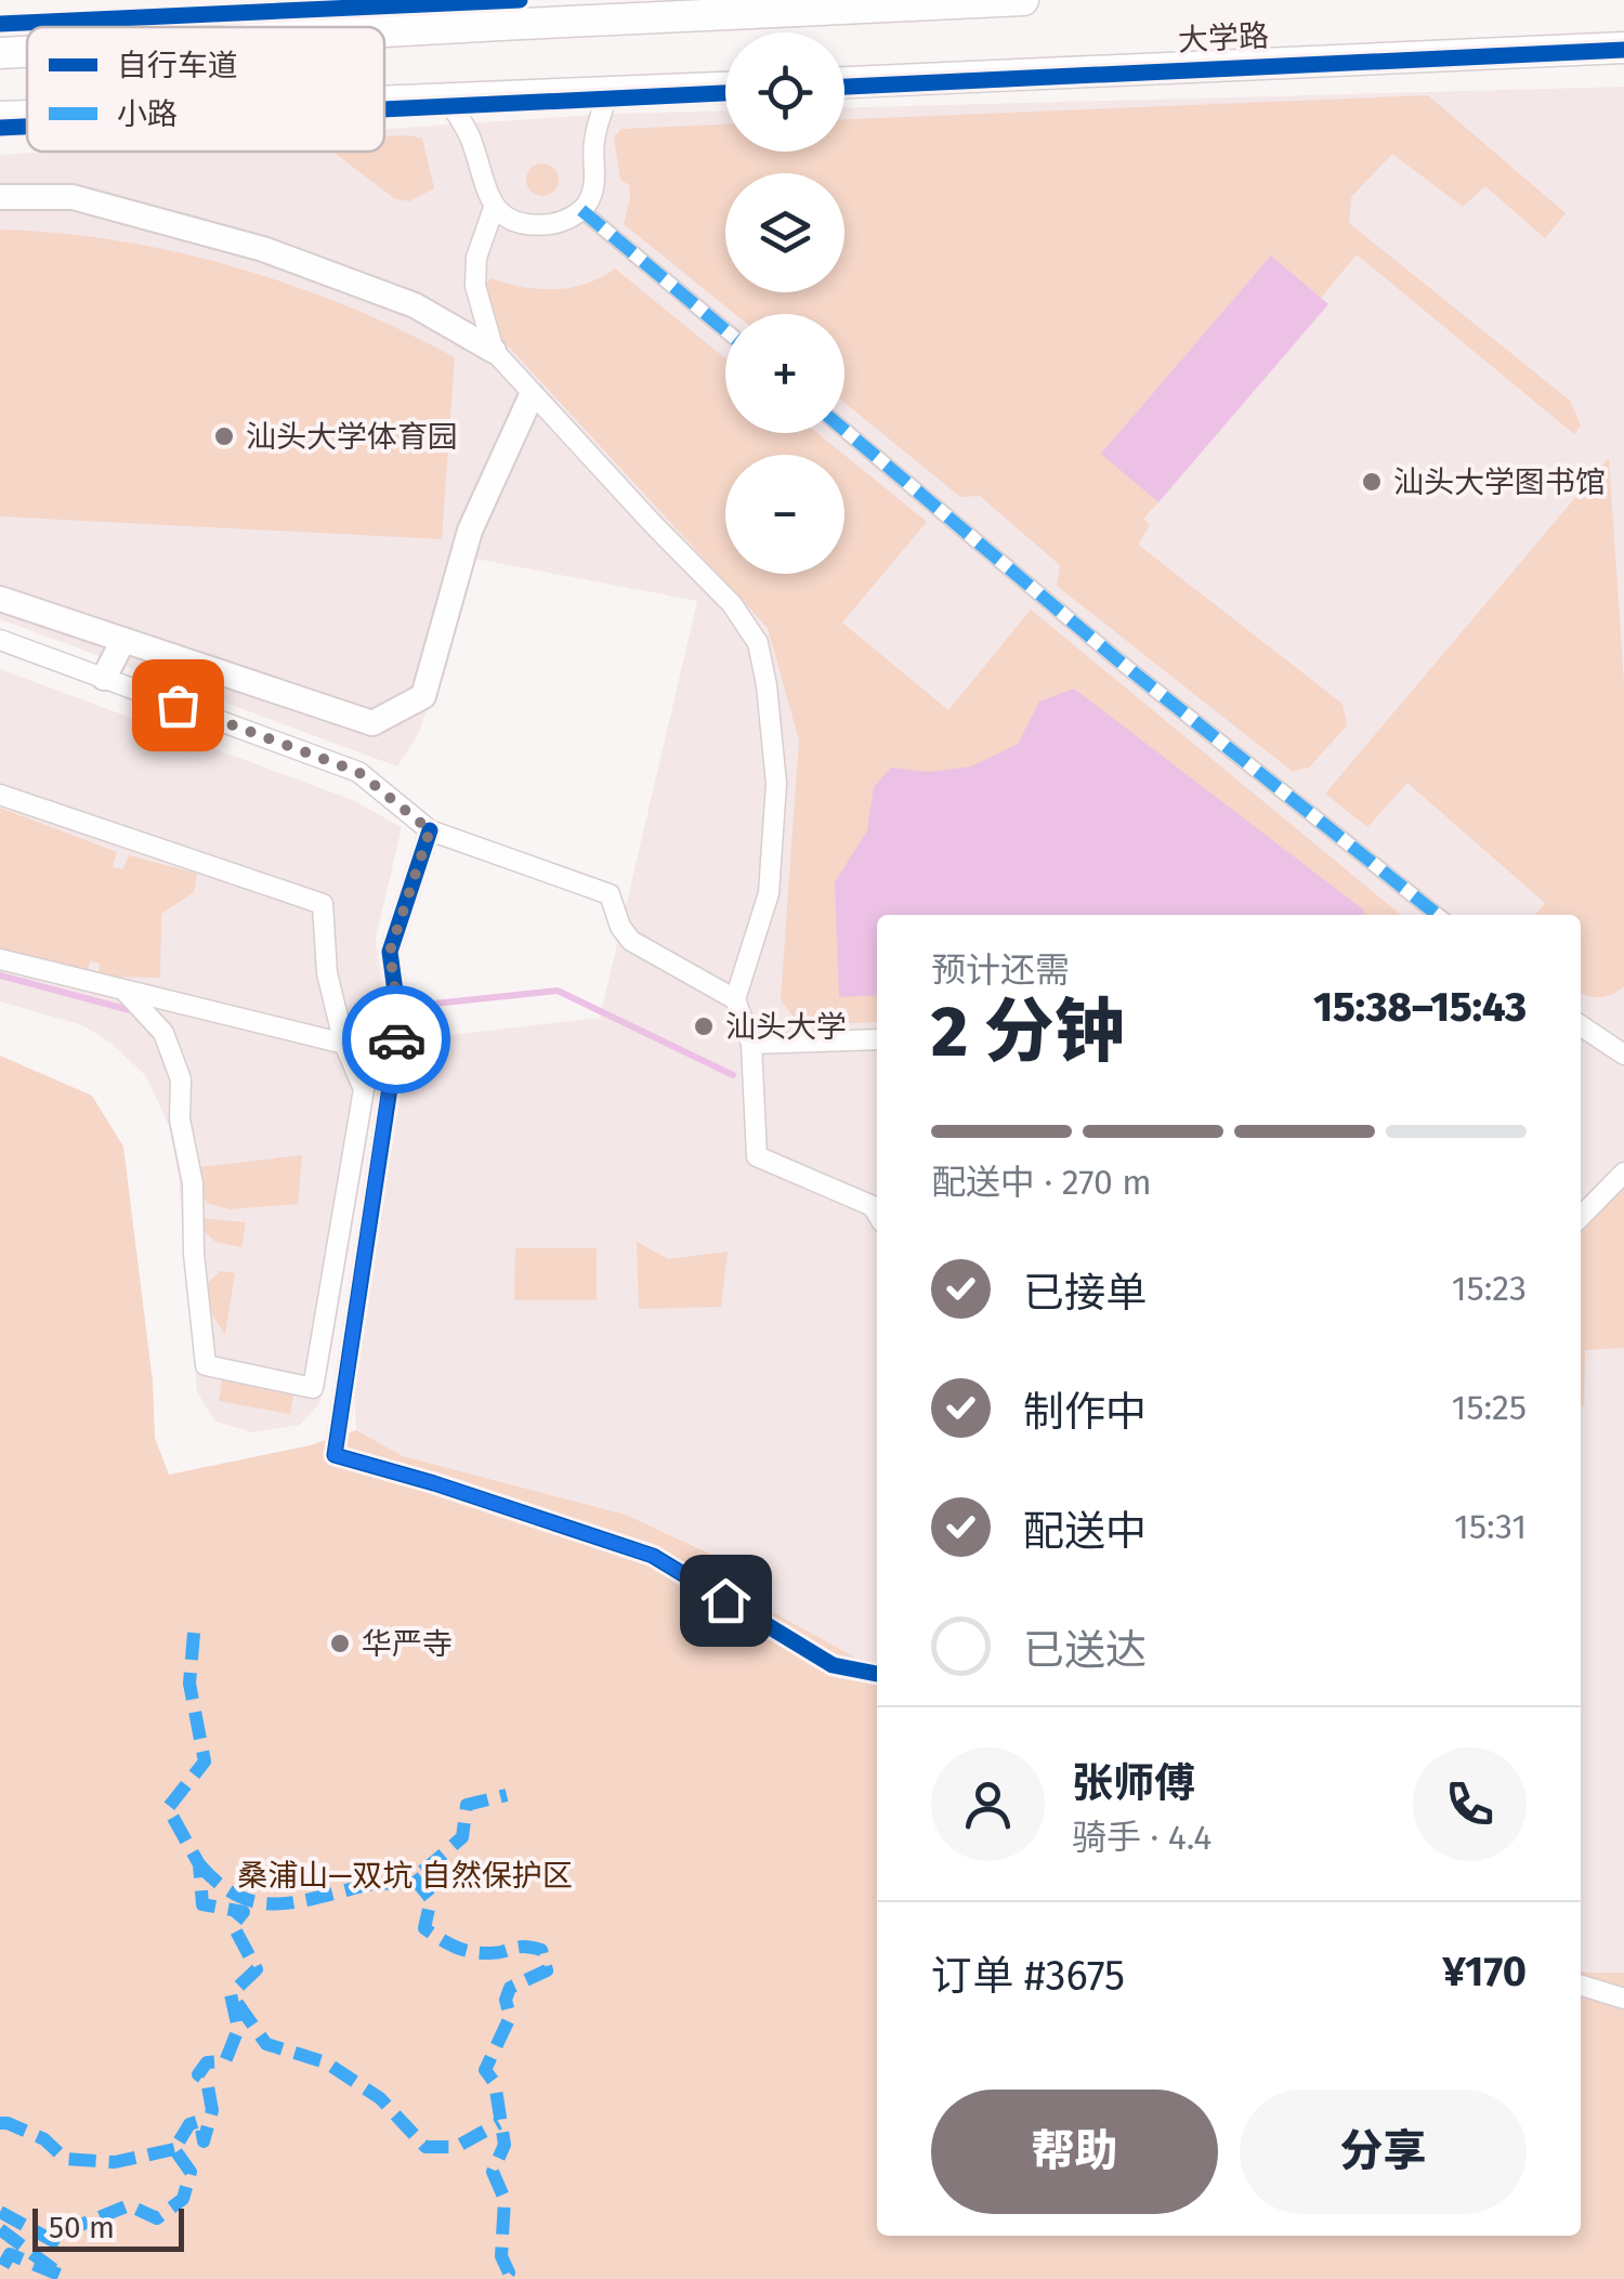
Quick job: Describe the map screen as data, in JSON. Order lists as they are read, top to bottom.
{
  "streets": {
    "highway": ["大学路"]
  },
  "parks": ["桑浦山—双坑 自然保护区"],
  "places": [
    "汕头大学体育园",
    "汕头大学图书馆",
    "汕头大学",
    "华严寺"
  ],
  "legend": ["自行车道", "小路"],
  "scale_bar": "50 m",
  "page": {
    "map_buttons": ["+", "−"],
    "heading": ["2 分钟", "预计还需", "15:38–15:43"],
    "panel": [
      "张师傅",
      "骑手 · 4.4",
      "订单 #3675",
      "¥170"
    ],
    "bar": "配送中 · 270 m",
    "list": [
      ["已接单", "15:23"],
      ["制作中", "15:25"],
      ["配送中", "15:31"],
      "已送达"
    ],
    "buttons": ["帮助", "分享"],
    "scale": "50 m"
  }
}
